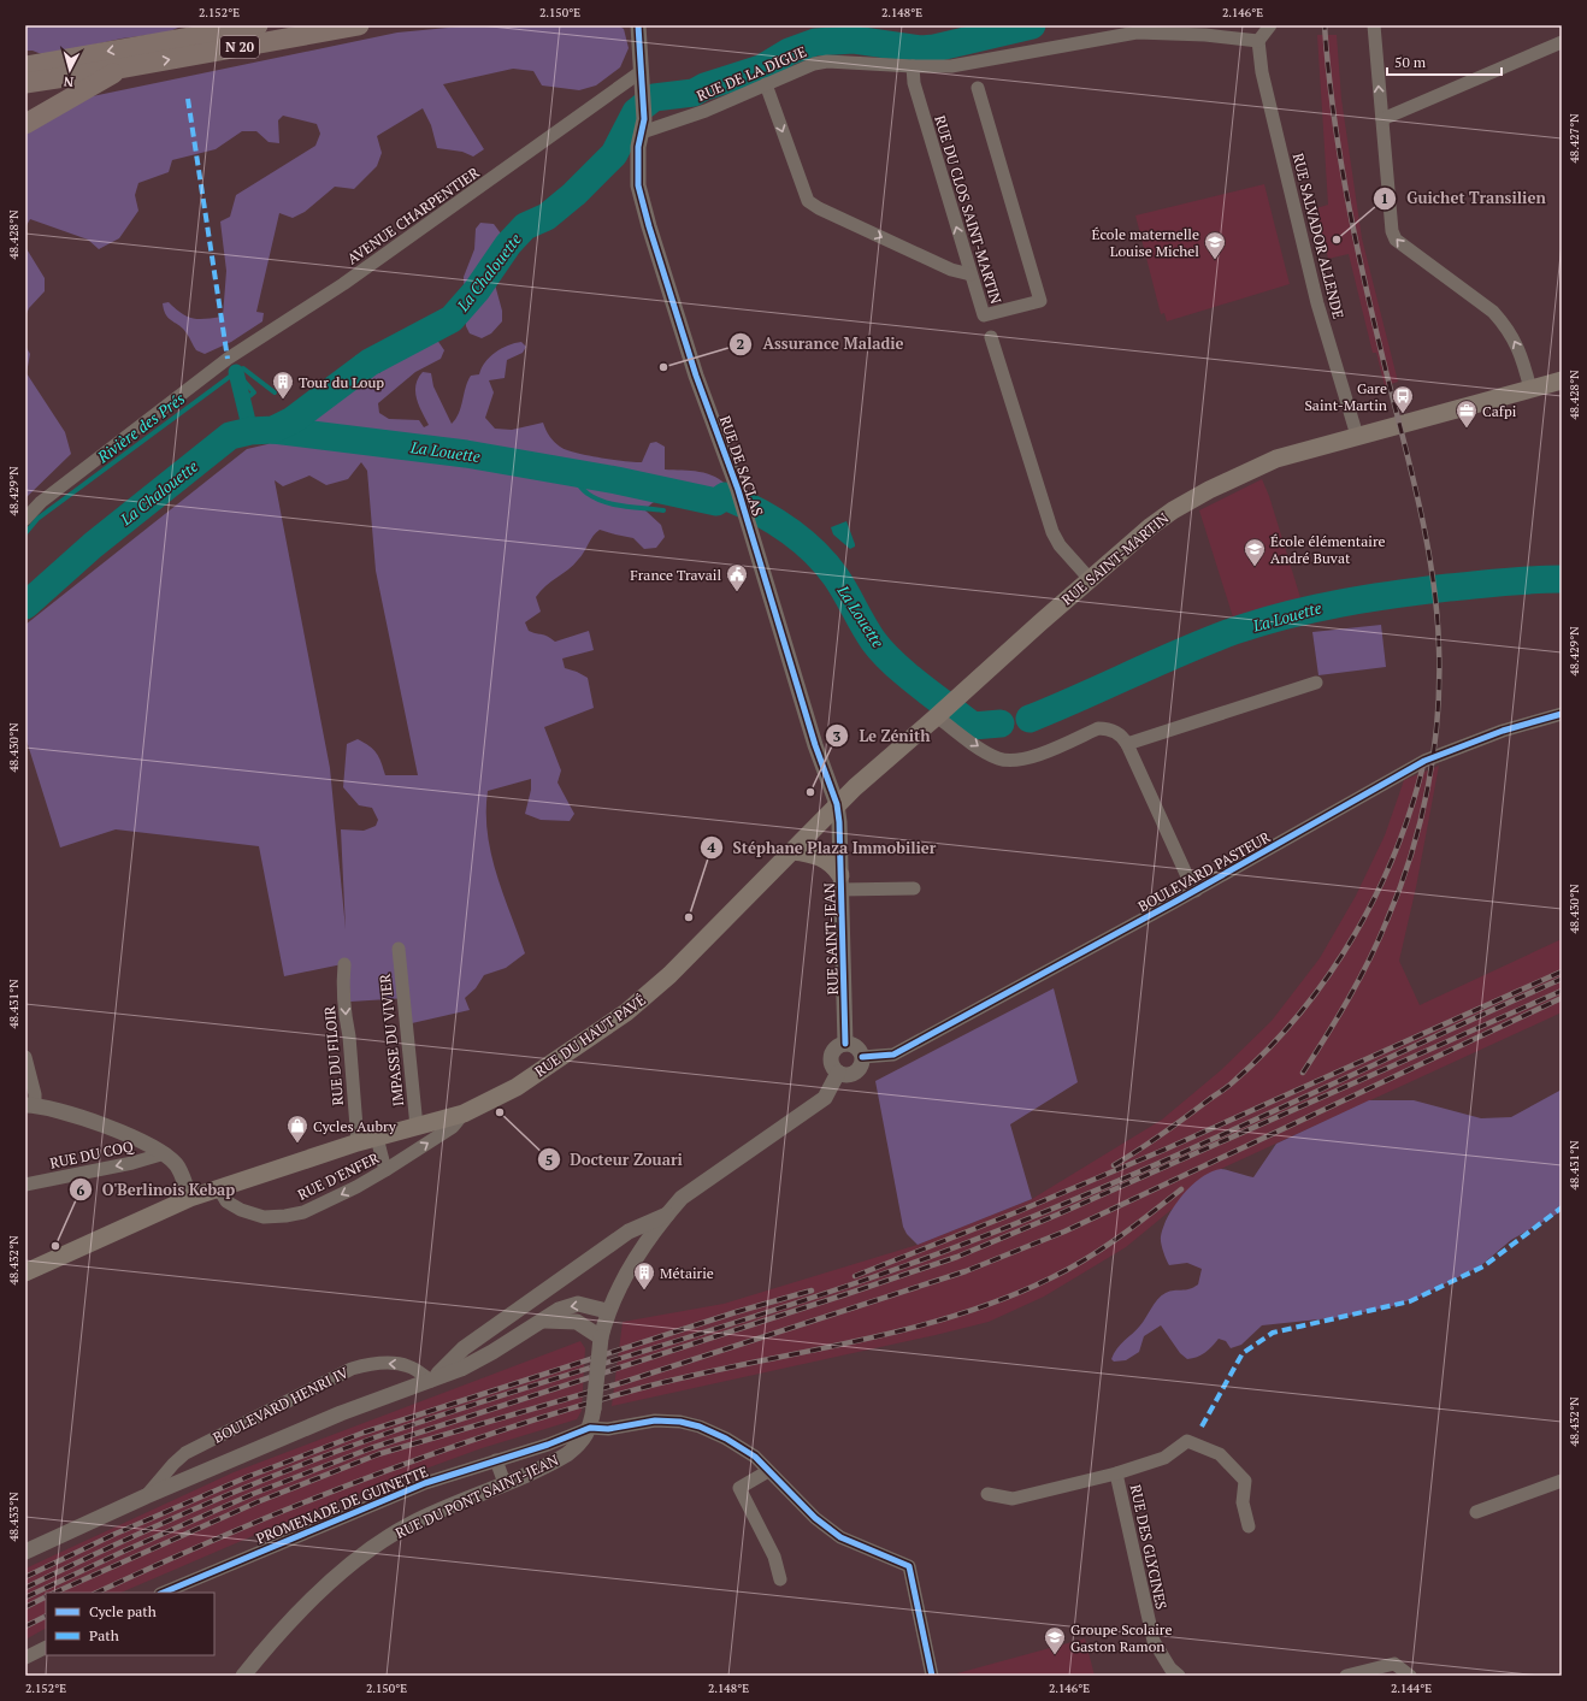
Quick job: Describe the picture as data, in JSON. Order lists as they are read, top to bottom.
{
  "streets": {
    "main road": ["N 20", "RUE SAINT-MARTIN", "RUE DU HAUT PAVÉ"],
    "street": [
      "RUE DE LA DIGUE",
      "RUE DU CLOS SAINT-MARTIN",
      "AVENUE CHARPENTIER",
      "RUE SALVADOR ALLENDE",
      "RUE DE SACLAS",
      "BOULEVARD PASTEUR",
      "RUE SAINT-JEAN",
      "IMPASSE DU VIVIER",
      "RUE DU FILOIR",
      "RUE DU COQ",
      "RUE D'ENFER",
      "BOULEVARD HENRI IV",
      "RUE DU PONT SAINT-JEAN",
      "PROMENADE DE GUINETTE",
      "RUE DES GLYCINES"
    ]
  },
  "crossings": [
    ["RUE DE LA DIGUE", "RUE DU CLOS SAINT-MARTIN"],
    ["RUE DE LA DIGUE", "RUE SALVADOR ALLENDE"],
    ["RUE DE LA DIGUE", "RUE DE SACLAS"],
    ["AVENUE CHARPENTIER", "RUE DE SACLAS"],
    ["RUE SALVADOR ALLENDE", "RUE SAINT-MARTIN"],
    ["RUE DE SACLAS", "RUE SAINT-MARTIN"],
    ["RUE DE SACLAS", "RUE SAINT-JEAN"],
    ["RUE DE SACLAS", "RUE DU HAUT PAVÉ"],
    ["RUE SAINT-MARTIN", "RUE SAINT-JEAN"],
    ["RUE SAINT-MARTIN", "RUE DU HAUT PAVÉ"],
    ["BOULEVARD PASTEUR", "RUE SAINT-JEAN"],
    ["RUE SAINT-JEAN", "RUE DU HAUT PAVÉ"],
    ["RUE DU HAUT PAVÉ", "IMPASSE DU VIVIER"],
    ["RUE DU HAUT PAVÉ", "RUE DU FILOIR"],
    ["RUE DU HAUT PAVÉ", "RUE D'ENFER"],
    ["RUE DU FILOIR", "RUE D'ENFER"],
    ["RUE DU PONT SAINT-JEAN", "PROMENADE DE GUINETTE"]
  ],
  "one_way": ["RUE DU CLOS SAINT-MARTIN", "RUE DU FILOIR", "RUE DU COQ"],
  "water": ["La Chalouette", "Rivière des Prés", "La Louette"],
  "places": {
    "other": [
      "Guichet Transilien",
      "Assurance Maladie",
      "Le Zénith",
      "Stéphane Plaza Immobilier",
      "Docteur Zouari",
      "O'Berlinois Kebap"
    ],
    "school or university": ["École maternelle Louise Michel", "École élémentaire André Buvat", "Groupe Scolaire Gaston Ramon"],
    "building": ["Tour du Loup", "Métairie"],
    "bus stop": ["Gare Saint-Martin"],
    "office": ["Cafpi"],
    "public building": ["France Travail"],
    "shop": ["Cycles Aubry"]
  },
  "legend": ["Cycle path", "Path"],
  "scale_bar": "50 m",
  "north": "bottom",
  "coordinates": [
    "2.152°E",
    "2.150°E",
    "2.148°E",
    "2.146°E",
    "48.427°N",
    "48.428°N",
    "48.429°N",
    "48.430°N",
    "48.431°N",
    "48.432°N",
    "48.433°N",
    "2.144°E"
  ]
}
